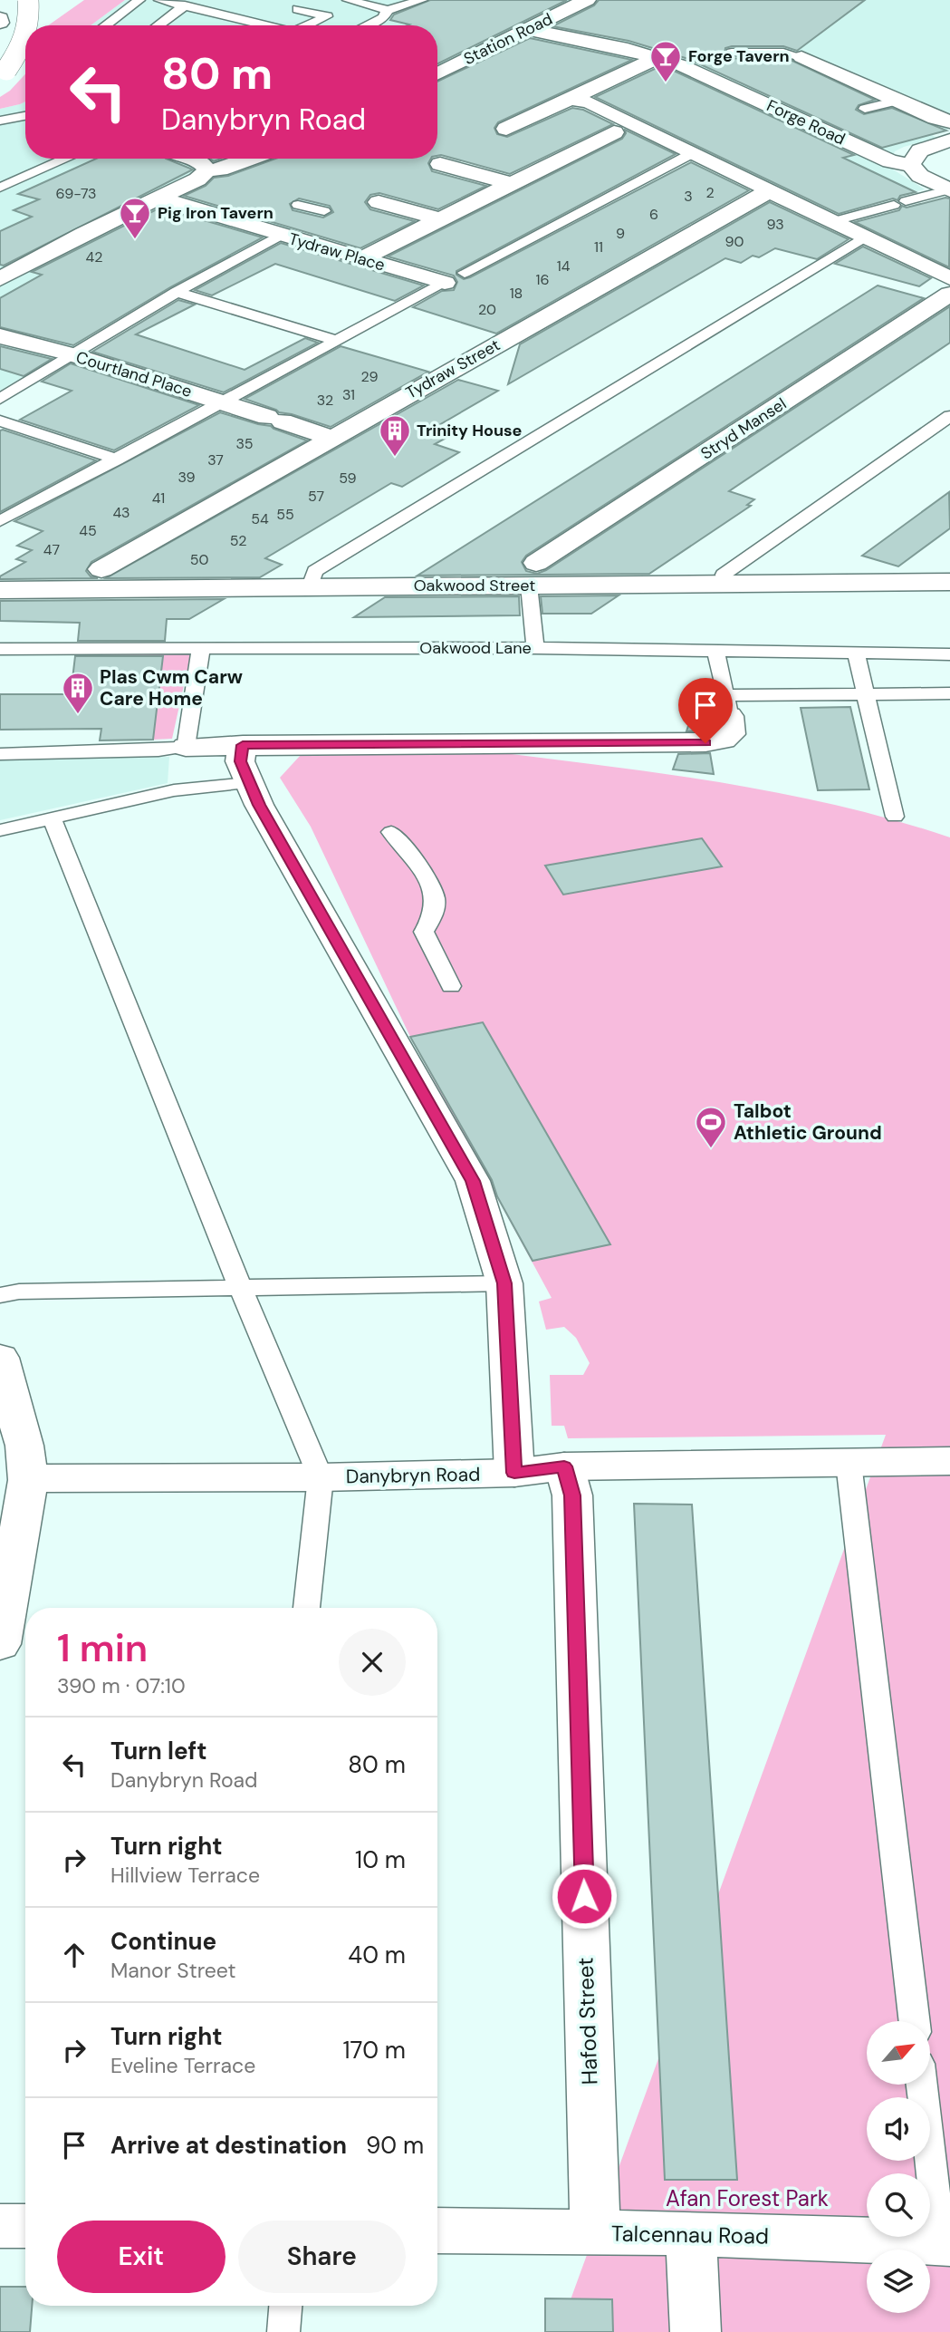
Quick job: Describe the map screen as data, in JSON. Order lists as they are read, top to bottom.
{
  "streets": {
    "street": [
      "Station Road",
      "Forge Road",
      "Tydraw Place",
      "Tydraw Street",
      "Courtland Place",
      "Stryd Mansel",
      "Oakwood Street",
      "Danybryn Road",
      "Hafod Street",
      "Talcennau Road"
    ],
    "lane": ["Oakwood Lane"]
  },
  "crossings": [
    ["Station Road", "Forge Road"],
    ["Tydraw Street", "Courtland Place"],
    ["Stryd Mansel", "Oakwood Street"],
    ["Danybryn Road", "Hafod Street"],
    ["Hafod Street", "Talcennau Road"]
  ],
  "parks": ["Afan Forest Park"],
  "places": {
    "bar": ["Forge Tavern", "Pig Iron Tavern"],
    "building": ["Trinity House", "Plas Cwm Carw Care Home"],
    "sports": ["Talbot Athletic Ground"]
  },
  "house_numbers": [
    "2",
    "69-73",
    "3",
    "6",
    "93",
    "9",
    "90",
    "11",
    "42",
    "14",
    "16",
    "18",
    "20",
    "29",
    "31",
    "32",
    "35",
    "37",
    "39",
    "59",
    "57",
    "41",
    "43",
    "55",
    "54",
    "45",
    "52",
    "47",
    "50"
  ],
  "north": "top right",
  "page": {
    "turn": ["80 m", "Danybryn Road"],
    "heading": ["1 min", "390 m · 07:10"],
    "list": [
      {
        "name": "Turn left",
        "note": "Danybryn Road",
        "value": "80 m"
      },
      {
        "name": "Turn right",
        "note": "Hillview Terrace",
        "value": "10 m"
      },
      {
        "name": "Continue",
        "note": "Manor Street",
        "value": "40 m"
      },
      {
        "name": "Turn right",
        "note": "Eveline Terrace",
        "value": "170 m"
      },
      {
        "name": "Arrive at destination",
        "value": "90 m"
      }
    ],
    "buttons": ["Exit", "Share"]
  }
}
